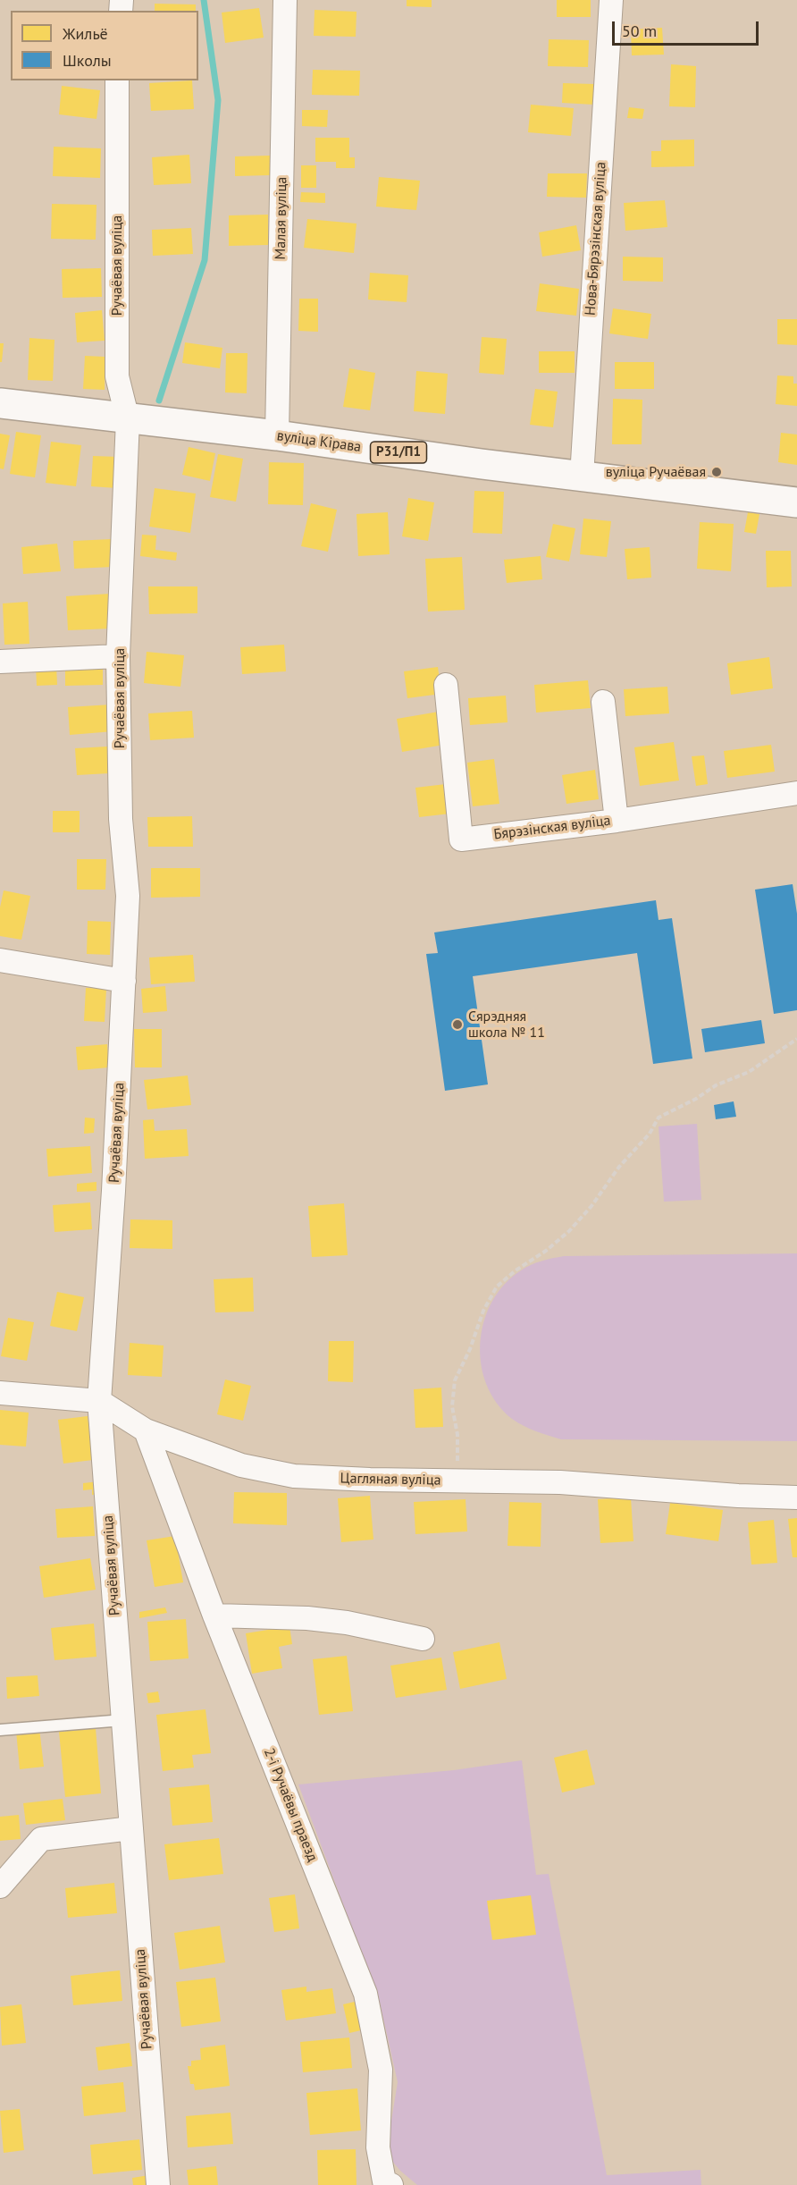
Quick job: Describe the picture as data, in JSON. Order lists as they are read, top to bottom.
{
  "streets": {
    "main road": ["вуліца Кірава", "Р31/П1"],
    "street": [
      "Малая вуліца",
      "Нова-Бярэзінская вуліца",
      "Ручаёвая вуліца",
      "Бярэзінская вуліца",
      "Цагляная вуліца",
      "2-і Ручаёвы праезд"
    ]
  },
  "crossings": [
    ["Малая вуліца", "вуліца Кірава"],
    ["Нова-Бярэзінская вуліца", "вуліца Кірава"],
    ["Ручаёвая вуліца", "вуліца Кірава"],
    ["Ручаёвая вуліца", "Цагляная вуліца"],
    ["Цагляная вуліца", "2-і Ручаёвы праезд"]
  ],
  "places": ["вуліца Ручаёвая", "Сярэдняя школа № 11"],
  "legend": ["Жильё", "Школы"],
  "scale_bar": "50 m"
}
